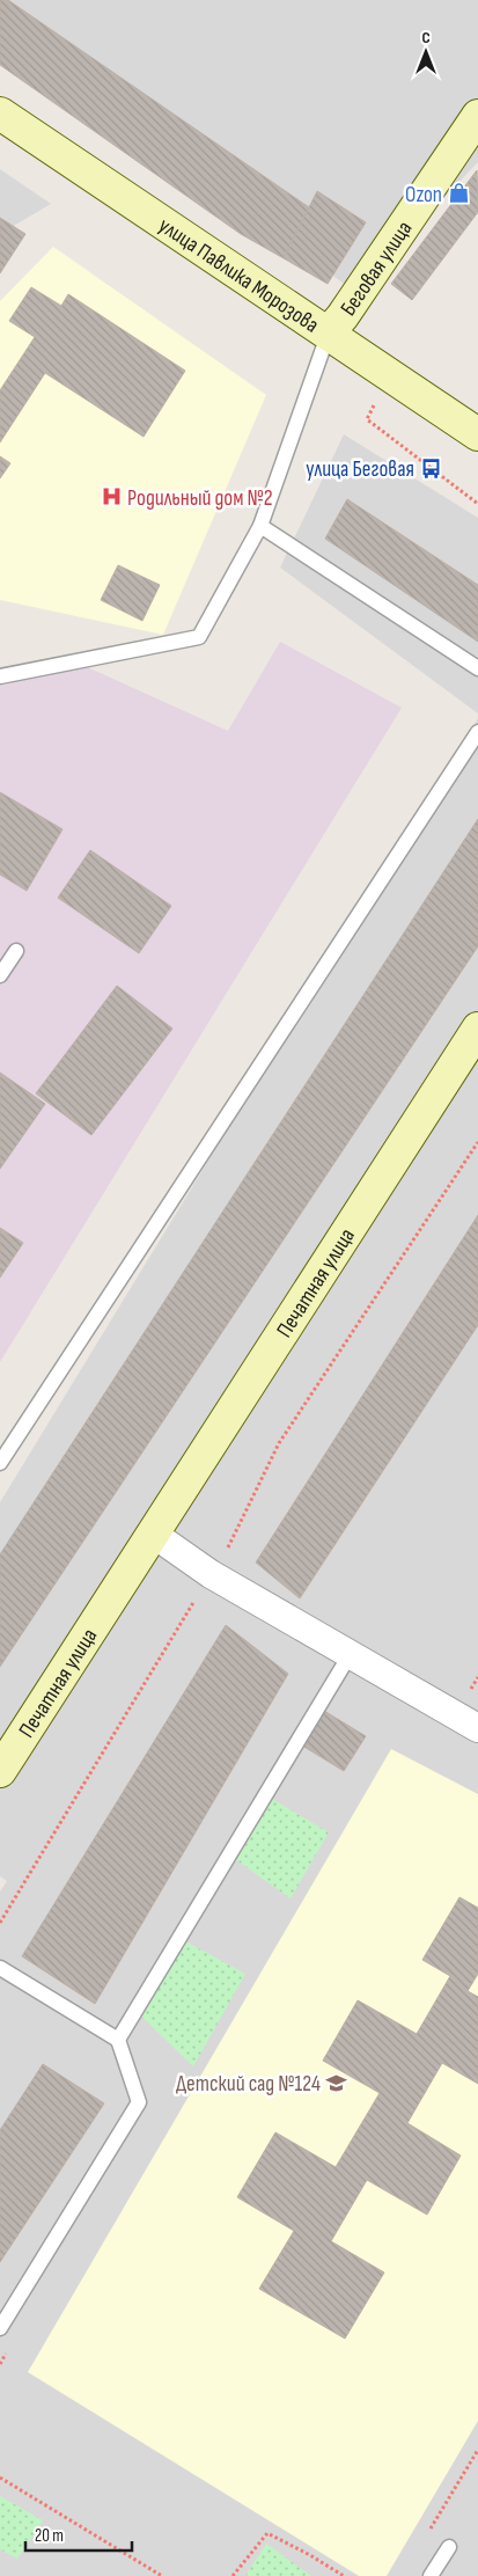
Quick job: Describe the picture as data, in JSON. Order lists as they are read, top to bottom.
{
  "streets": {
    "street": ["Беговая улица", "улица Павлика Морозова", "Печатная улица"]
  },
  "crossings": [
    ["Беговая улица", "улица Павлика Морозова"]
  ],
  "places": {
    "shop": ["Ozon"],
    "bus stop": ["улица Беговая"],
    "hospital": ["Родильный дом №2"],
    "school or university": ["Детский сад №124"]
  },
  "scale_bar": "20 m",
  "north": "top"
}
